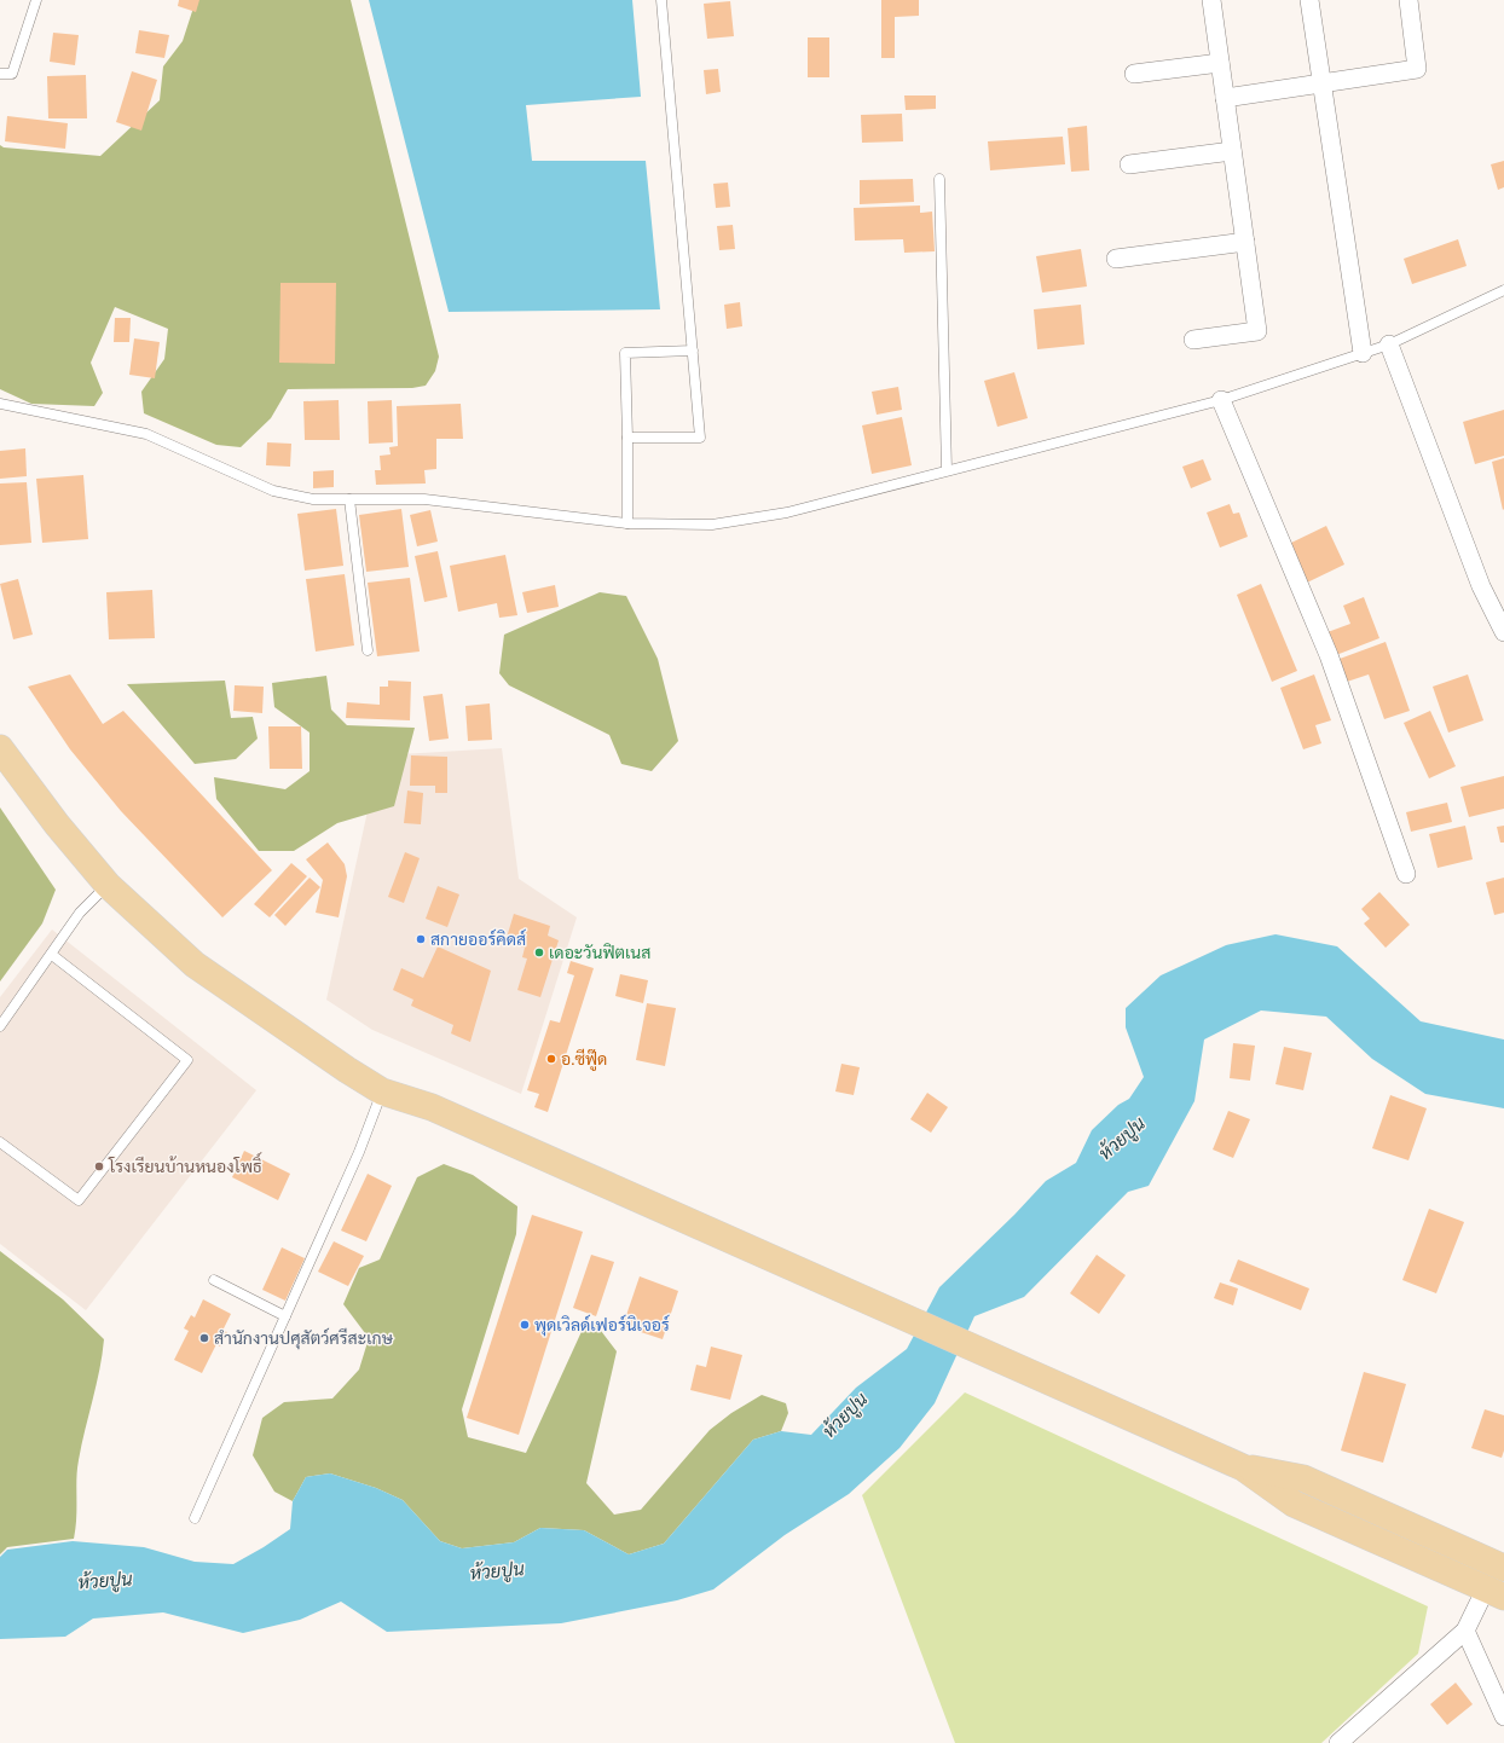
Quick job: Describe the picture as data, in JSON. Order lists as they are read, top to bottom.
{
  "water": ["ห้วยปูน"],
  "places": [
    "สกายออร์คิดส์",
    "เดอะวันฟิตเนส",
    "อ.ซีฟู๊ด",
    "โรงเรียนบ้านหนองโพธิ์",
    "พุดเวิลด์เฟอร์นิเจอร์",
    "สำนักงานปศุสัตว์ศรีสะเกษ"
  ]
}
